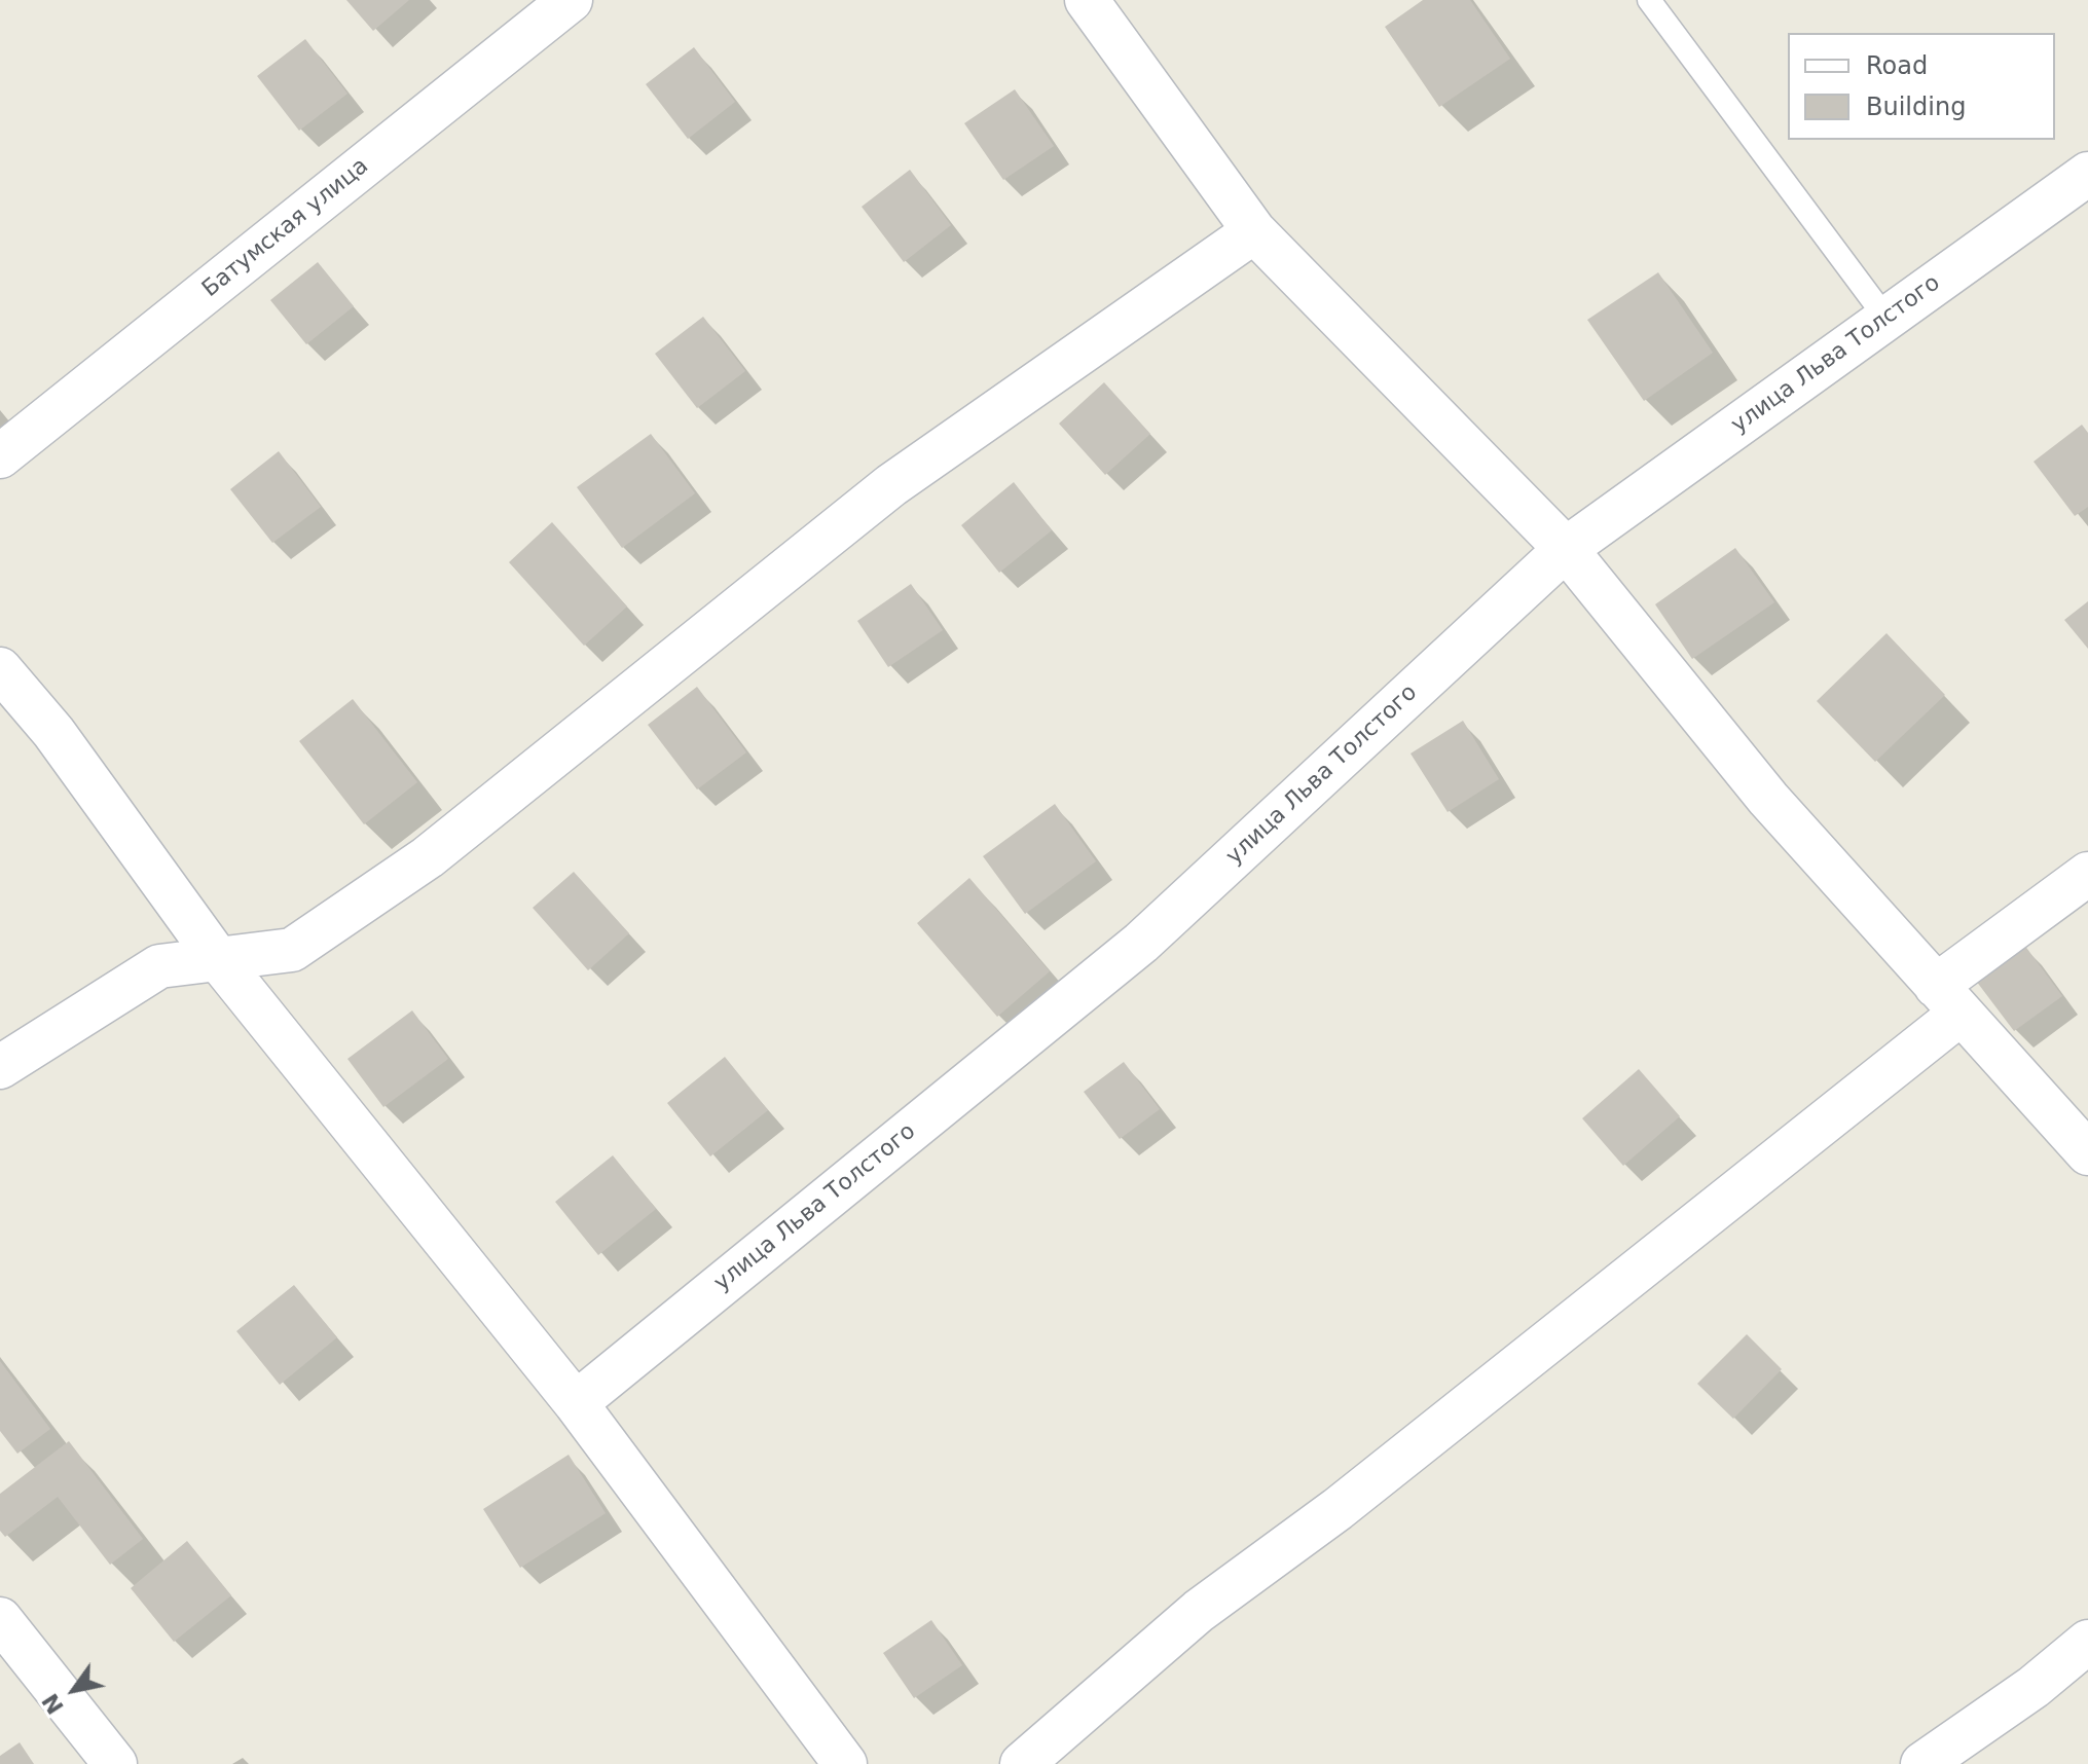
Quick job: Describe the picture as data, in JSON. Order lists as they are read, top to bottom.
{
  "streets": {
    "street": ["Батумская улица", "улица Льва Толстого"]
  },
  "legend": ["Road", "Building"],
  "north": "bottom left"
}
